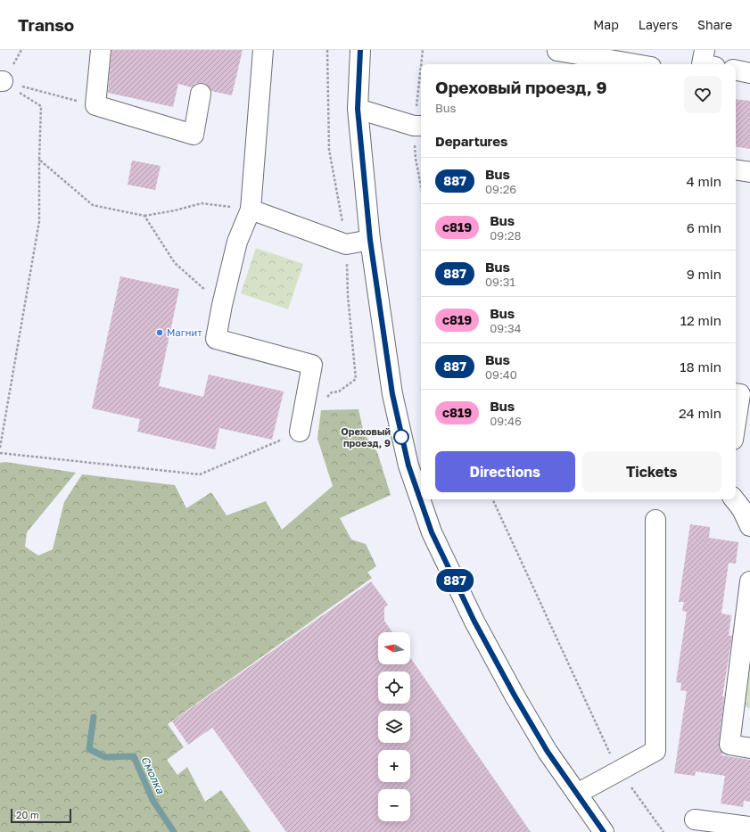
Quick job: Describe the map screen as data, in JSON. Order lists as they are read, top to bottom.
{
  "water": ["Смолка"],
  "places": ["Магнит", "Ореховый проезд, 9"],
  "lines": ["bus line 887"],
  "scale_bar": "20 m",
  "north": "left",
  "page": {
    "header": "Transo",
    "nav": ["Map", "Layers", "Share"],
    "on_map": "887",
    "heading": [
      ["Ореховый проезд, 9", "Bus"],
      "Departures"
    ],
    "list": [
      {
        "mark": "887",
        "name": "Bus",
        "note": "09:26",
        "value": "4 min"
      },
      {
        "mark": "с819",
        "name": "Bus",
        "note": "09:28",
        "value": "6 min"
      },
      {
        "mark": "887",
        "name": "Bus",
        "note": "09:31",
        "value": "9 min"
      },
      {
        "mark": "с819",
        "name": "Bus",
        "note": "09:34",
        "value": "12 min"
      },
      {
        "mark": "887",
        "name": "Bus",
        "note": "09:40",
        "value": "18 min"
      },
      {
        "mark": "с819",
        "name": "Bus",
        "note": "09:46",
        "value": "24 min"
      }
    ],
    "buttons": ["Directions", "Tickets"],
    "map_buttons": ["+", "−"],
    "scale": "20 m"
  }
}
